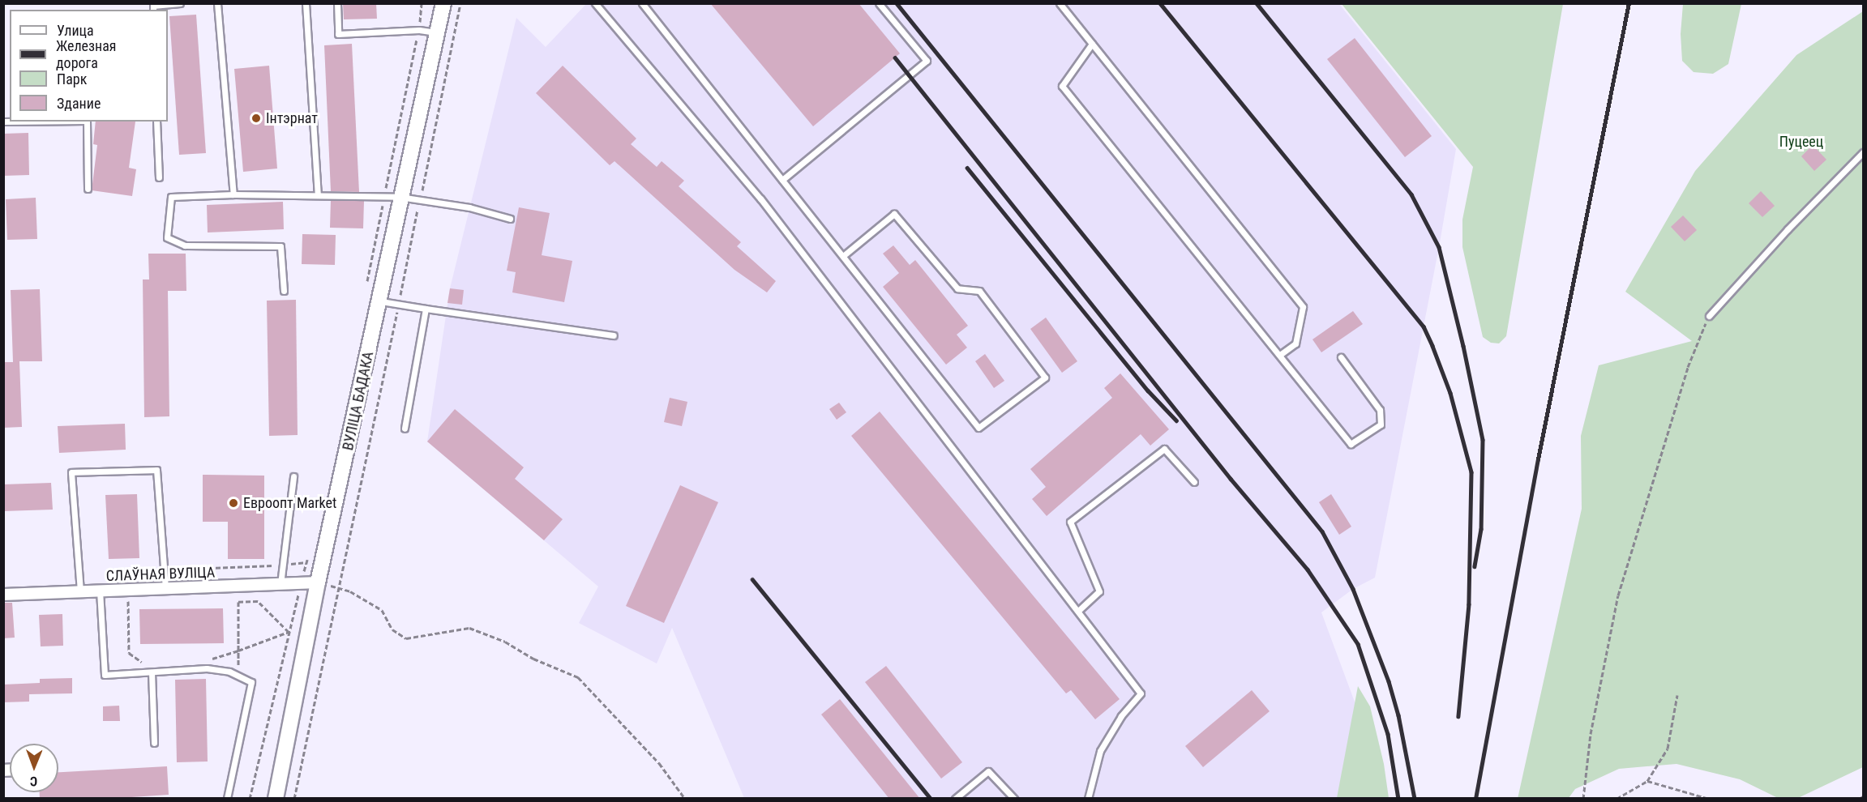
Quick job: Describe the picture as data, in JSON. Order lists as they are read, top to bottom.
{
  "streets": {
    "main road": ["ВУЛІЦА БАДАКА"],
    "street": ["СЛАЎНАЯ ВУЛІЦА"]
  },
  "crossings": [
    ["ВУЛІЦА БАДАКА", "СЛАЎНАЯ ВУЛІЦА"]
  ],
  "parks": ["Пуцеец"],
  "places": ["Інтэрнат", "Евроопт Market"],
  "legend": [
    "Улица",
    "Железная дорога",
    "Парк",
    "Здание"
  ],
  "north": "bottom"
}
